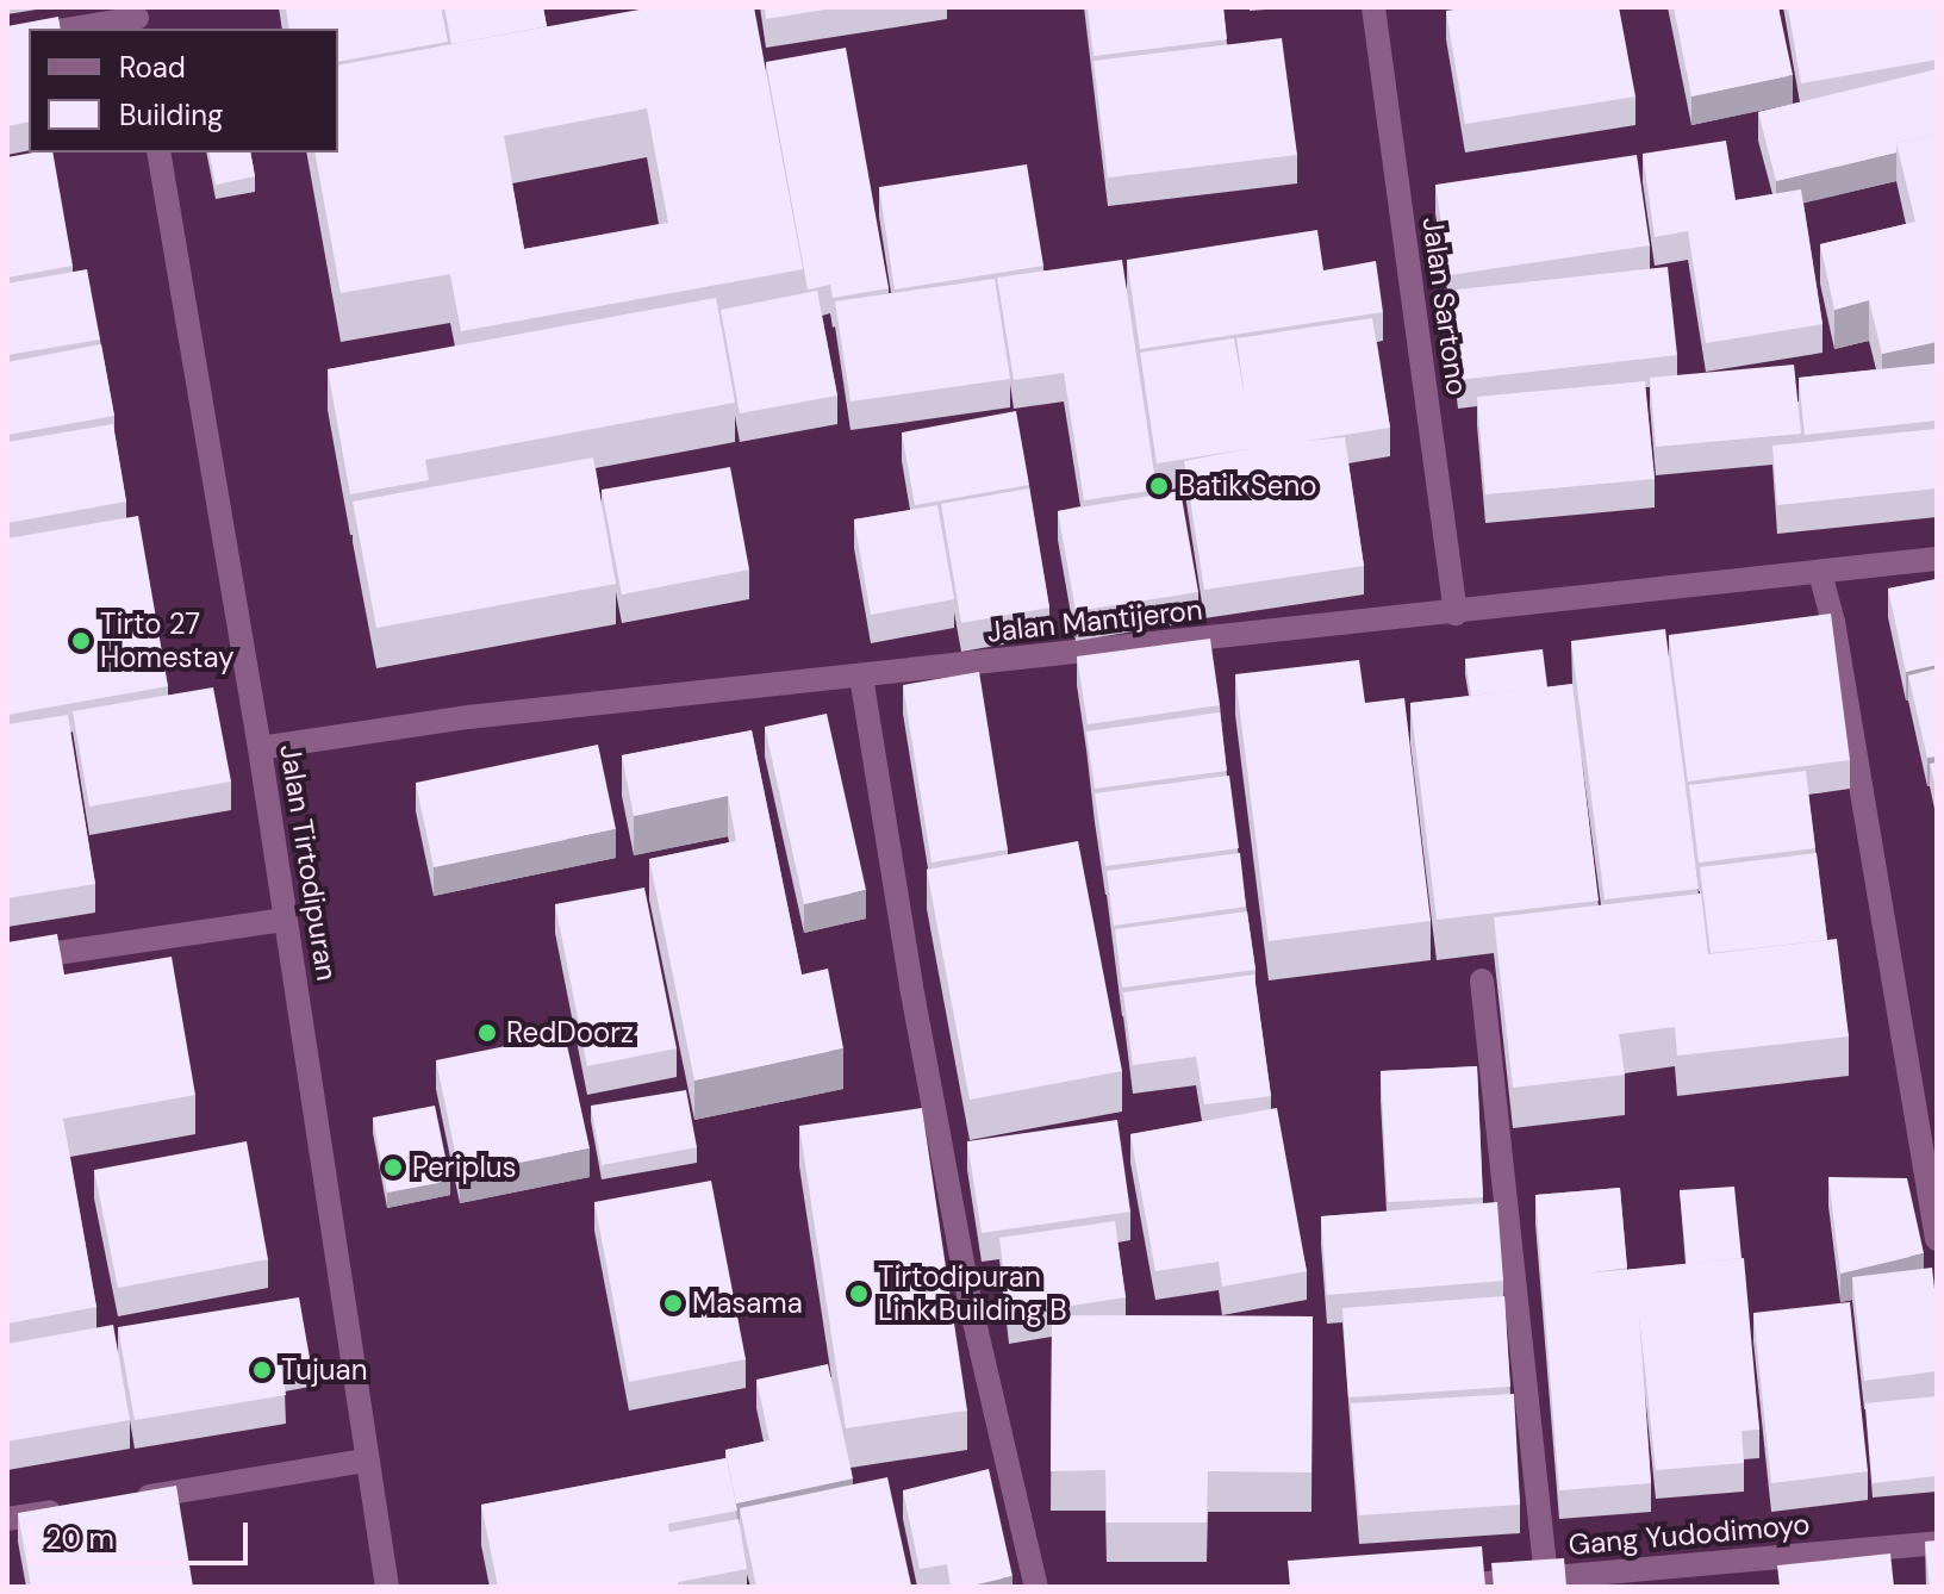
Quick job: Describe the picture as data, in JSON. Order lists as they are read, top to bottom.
{
  "streets": {
    "street": [
      "Jalan Sartono",
      "Jalan Mantijeron",
      "Jalan Tirtodipuran",
      "Gang Yudodimoyo"
    ]
  },
  "crossings": [
    ["Jalan Sartono", "Jalan Mantijeron"],
    ["Jalan Mantijeron", "Jalan Tirtodipuran"]
  ],
  "places": [
    "Batik Seno",
    "Tirto 27 Homestay",
    "RedDoorz",
    "Periplus",
    "Tirtodipuran Link Building B",
    "Masama",
    "Tujuan"
  ],
  "legend": ["Road", "Building"],
  "scale_bar": "20 m"
}
